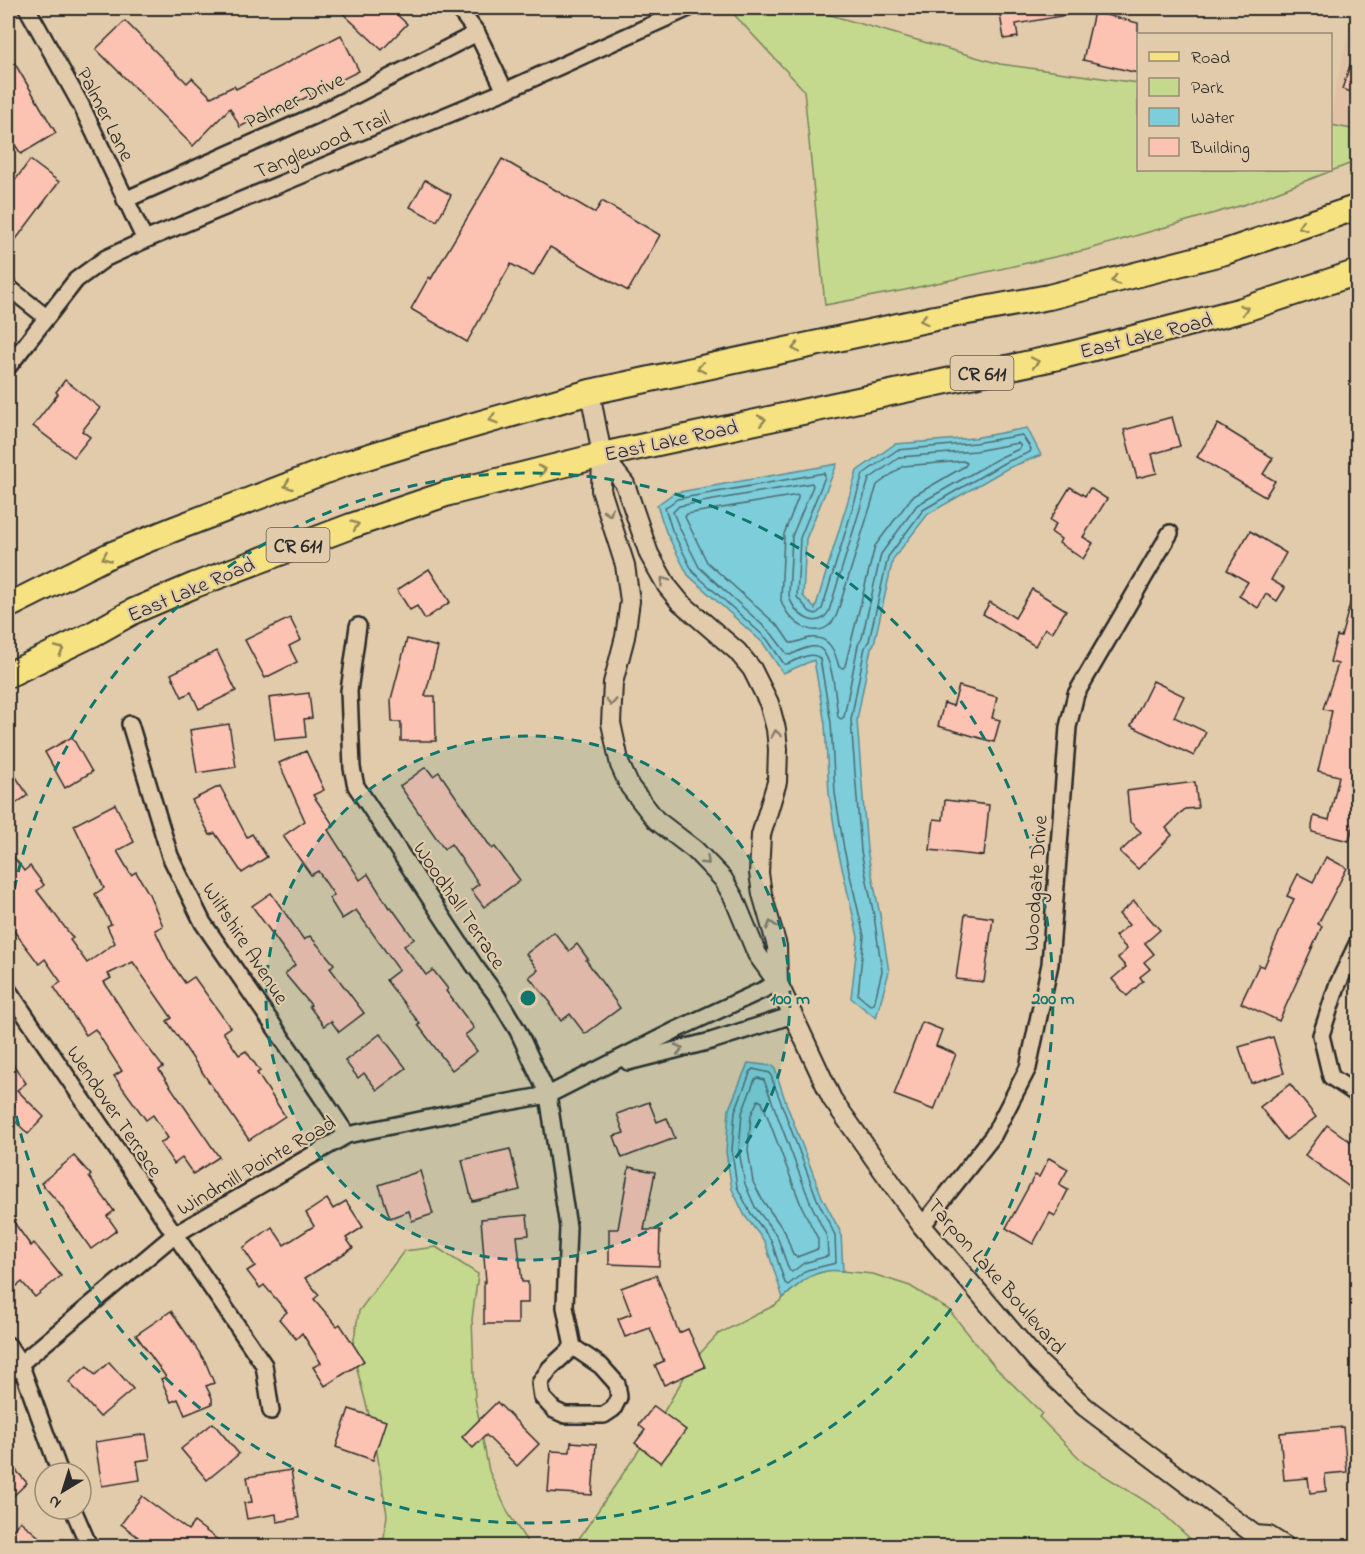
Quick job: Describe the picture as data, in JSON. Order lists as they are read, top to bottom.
{
  "streets": {
    "main road": ["East Lake Road", "CR 611"],
    "street": [
      "Palmer Drive",
      "Palmer Lane",
      "Tanglewood Trail",
      "Woodgate Drive",
      "Woodhall Terrace",
      "Wiltshire Avenue",
      "Wendover Terrace",
      "Windmill Pointe Road",
      "Tarpon Lake Boulevard"
    ]
  },
  "crossings": [
    ["Palmer Drive", "Palmer Lane"],
    ["Palmer Lane", "Tanglewood Trail"],
    ["East Lake Road", "Tarpon Lake Boulevard"],
    ["Woodgate Drive", "Tarpon Lake Boulevard"],
    ["Woodhall Terrace", "Windmill Pointe Road"],
    ["Wiltshire Avenue", "Windmill Pointe Road"],
    ["Wendover Terrace", "Windmill Pointe Road"],
    ["Windmill Pointe Road", "Tarpon Lake Boulevard"]
  ],
  "legend": [
    "Road",
    "Park",
    "Water",
    "Building"
  ],
  "north": "bottom left",
  "rings": ["100 m", "200 m"]
}
